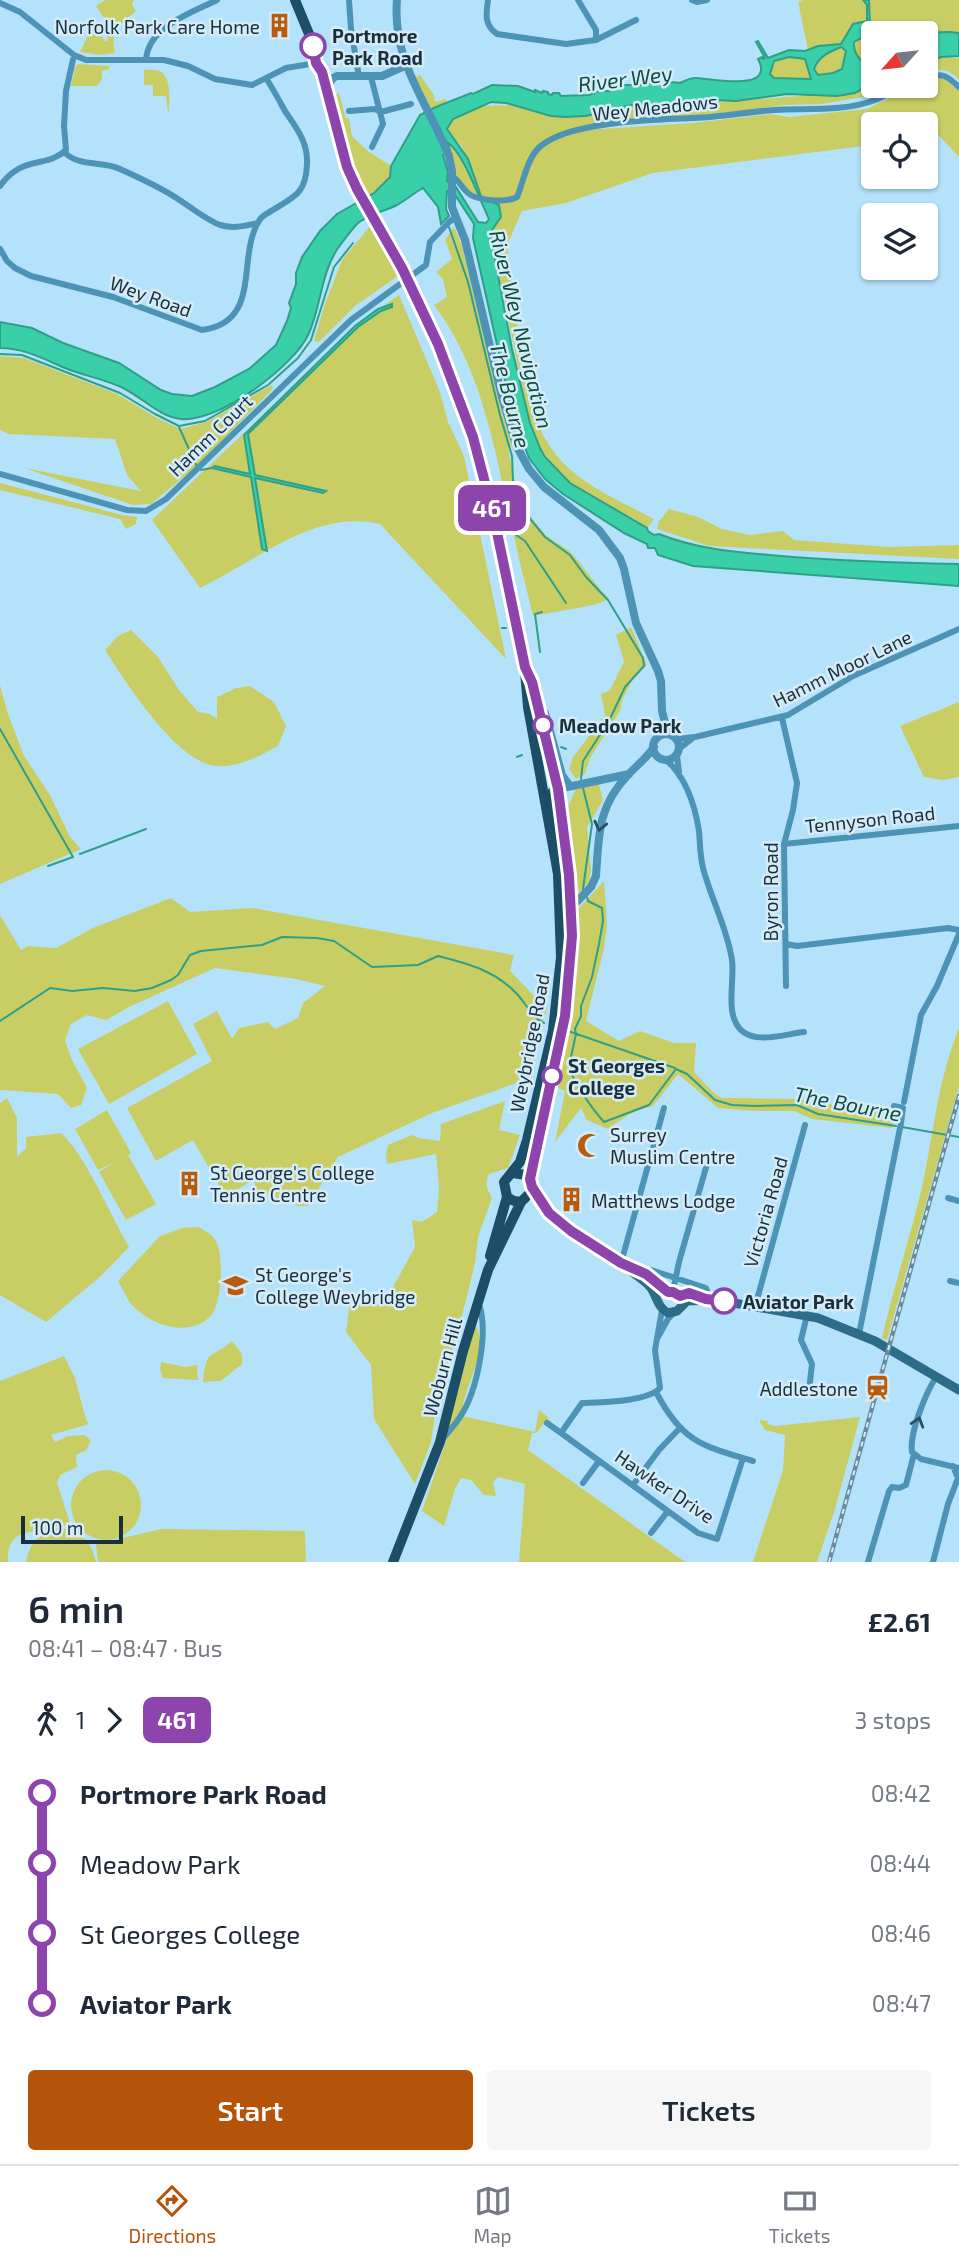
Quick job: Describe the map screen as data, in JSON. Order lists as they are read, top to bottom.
{
  "streets": {
    "main road": ["Weybridge Road", "Woburn Hill"],
    "street": [
      "Wey Meadows",
      "Wey Road",
      "Hamm Court",
      "Hamm Moor Lane",
      "Tennyson Road",
      "Byron Road",
      "Victoria Road",
      "Hawker Drive"
    ]
  },
  "crossings": [
    ["Hamm Court", "Weybridge Road"],
    ["Hamm Moor Lane", "Byron Road"],
    ["Tennyson Road", "Byron Road"],
    ["Weybridge Road", "Woburn Hill"]
  ],
  "water": ["River Wey", "River Wey Navigation", "The Bourne"],
  "places": {
    "building": ["Norfolk Park Care Home", "St George's College Tennis Centre", "Matthews Lodge"],
    "other": [
      "Portmore Park Road",
      "Meadow Park",
      "St Georges College",
      "Aviator Park"
    ],
    "mosque": ["Surrey Muslim Centre"],
    "school or university": ["St George's College Weybridge"],
    "station": ["Addlestone"]
  },
  "lines": ["bus line 461"],
  "scale_bar": "100 m",
  "north": "bottom left",
  "page": {
    "on_map": "461",
    "scale": "100 m",
    "heading": ["6 min", "08:41 – 08:47 · Bus", "£2.61"],
    "legs": ["1", "461", "3 stops"],
    "list": [
      {
        "name": "Portmore Park Road",
        "value": "08:42"
      },
      {
        "name": "Meadow Park",
        "value": "08:44"
      },
      {
        "name": "St Georges College",
        "value": "08:46"
      },
      {
        "name": "Aviator Park",
        "value": "08:47"
      }
    ],
    "buttons": ["Start", "Tickets"],
    "tabs": ["Directions", "Map", "Tickets"]
  }
}
